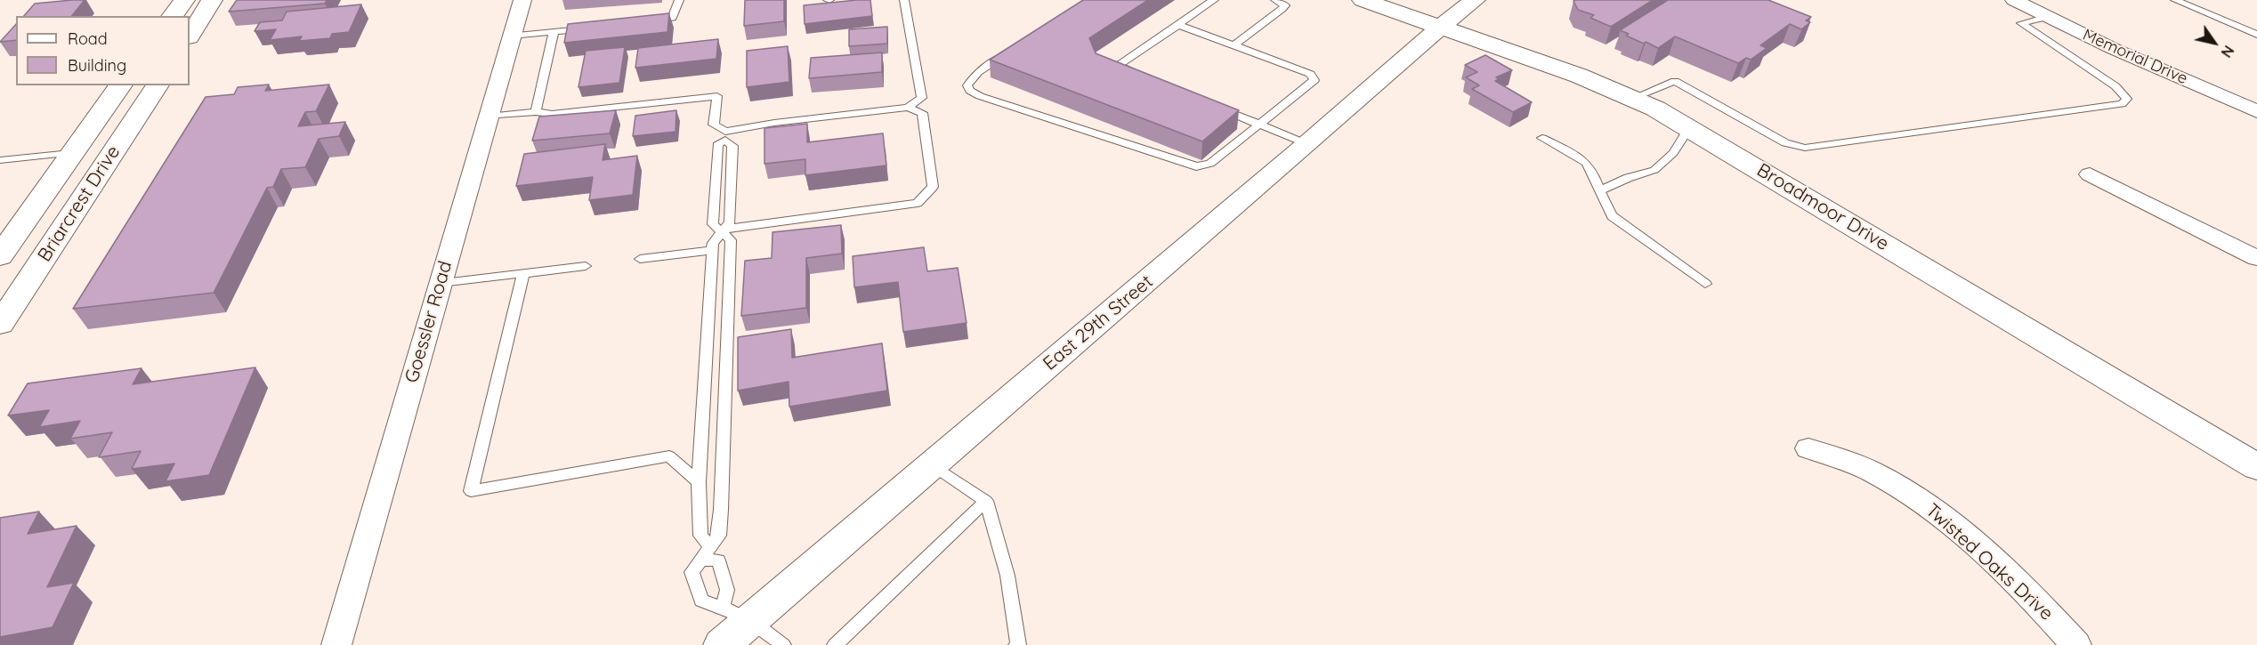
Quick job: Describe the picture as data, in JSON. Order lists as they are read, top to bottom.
{
  "streets": {
    "main road": ["Briarcrest Drive", "Broadmoor Drive", "East 29th Street"],
    "street": ["Memorial Drive", "Goessler Road", "Twisted Oaks Drive"]
  },
  "crossings": [
    ["Broadmoor Drive", "East 29th Street"]
  ],
  "legend": ["Road", "Building"],
  "north": "bottom right"
}
